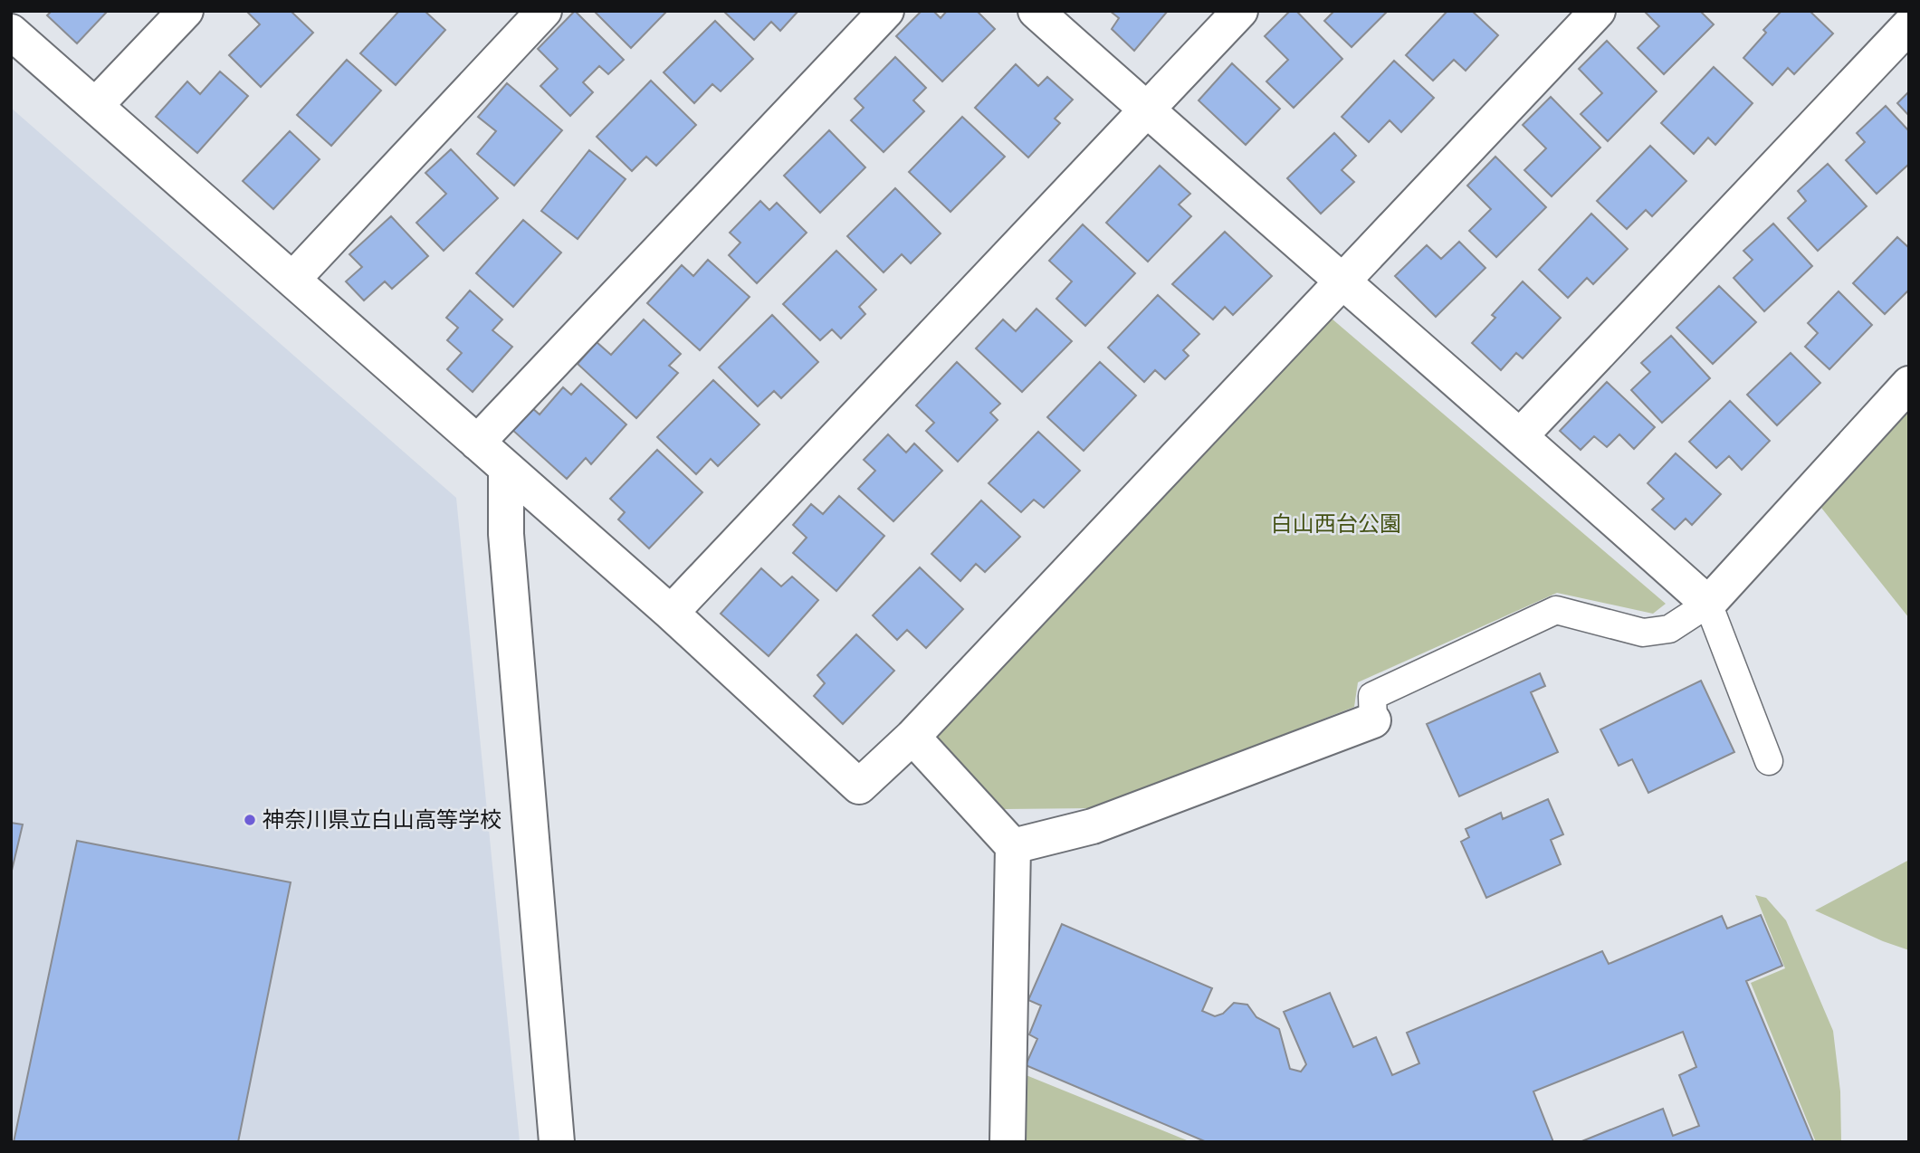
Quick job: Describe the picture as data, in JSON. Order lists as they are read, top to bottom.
{
  "parks": ["白山西台公園"],
  "places": ["神奈川県立白山高等学校"]
}
